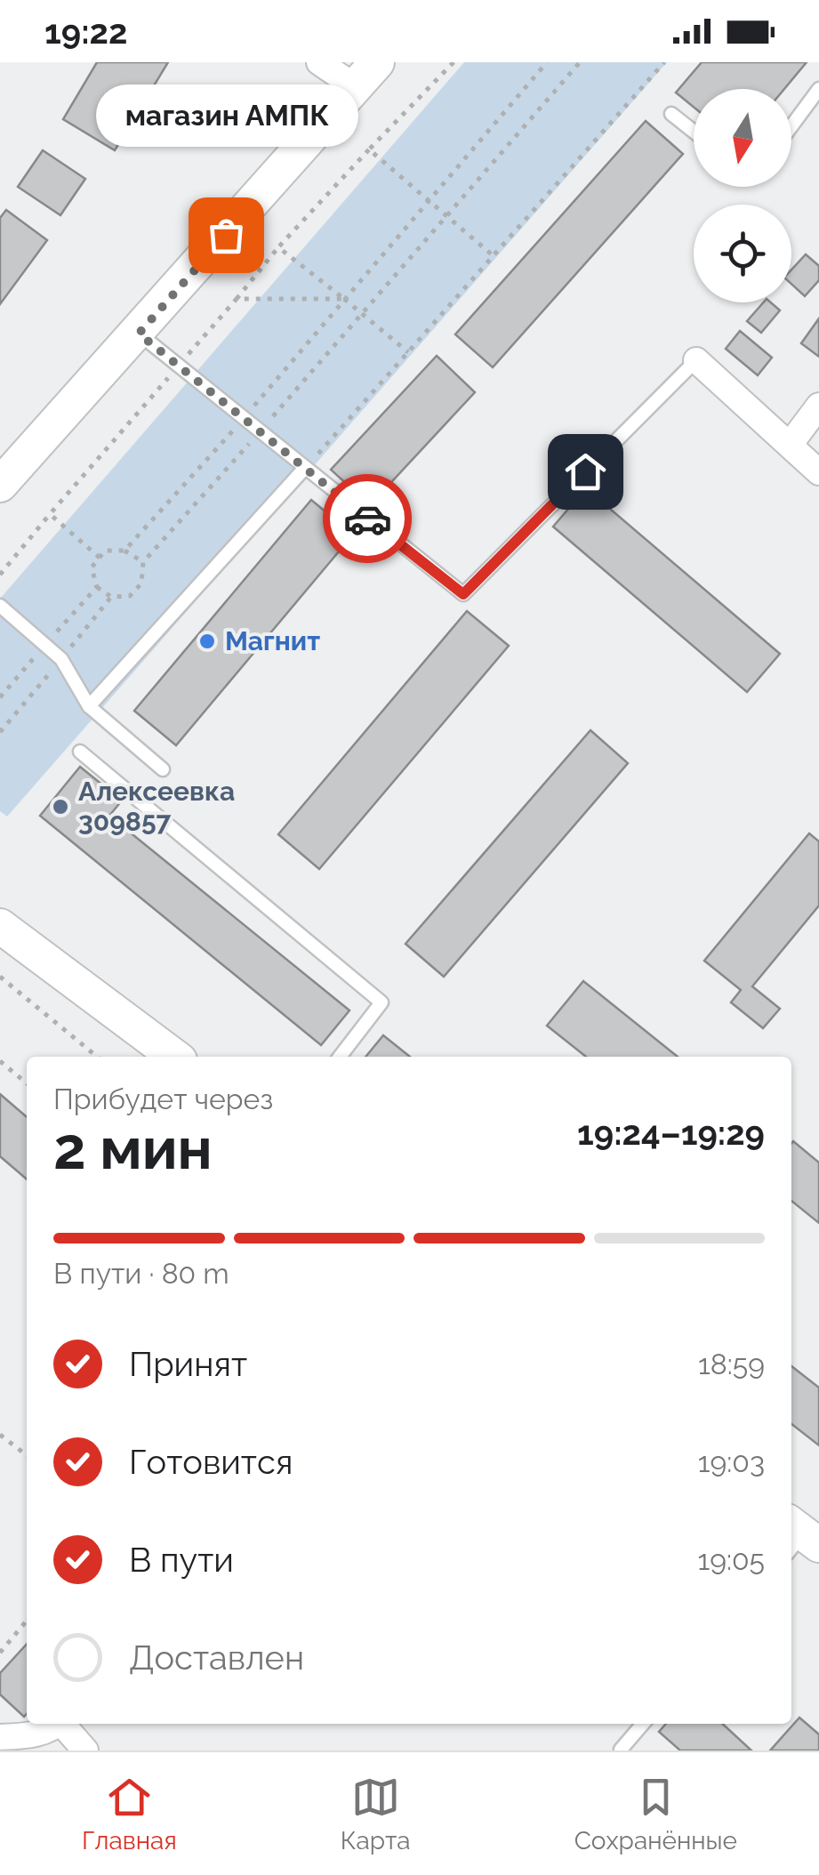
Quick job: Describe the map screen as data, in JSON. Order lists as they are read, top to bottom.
{
  "places": ["магазин АМПК", "Магнит", "Алексеевка 309857"],
  "north": "bottom",
  "page": {
    "status": "19:22",
    "bubble": "магазин АМПК",
    "heading": ["2 мин", "Прибудет через", "19:24–19:29"],
    "bar": "В пути · 80 m",
    "list": [
      ["Принят", "18:59"],
      ["Готовится", "19:03"],
      ["В пути", "19:05"],
      "Доставлен"
    ],
    "tabs": ["Главная", "Карта", "Сохранённые"]
  }
}
